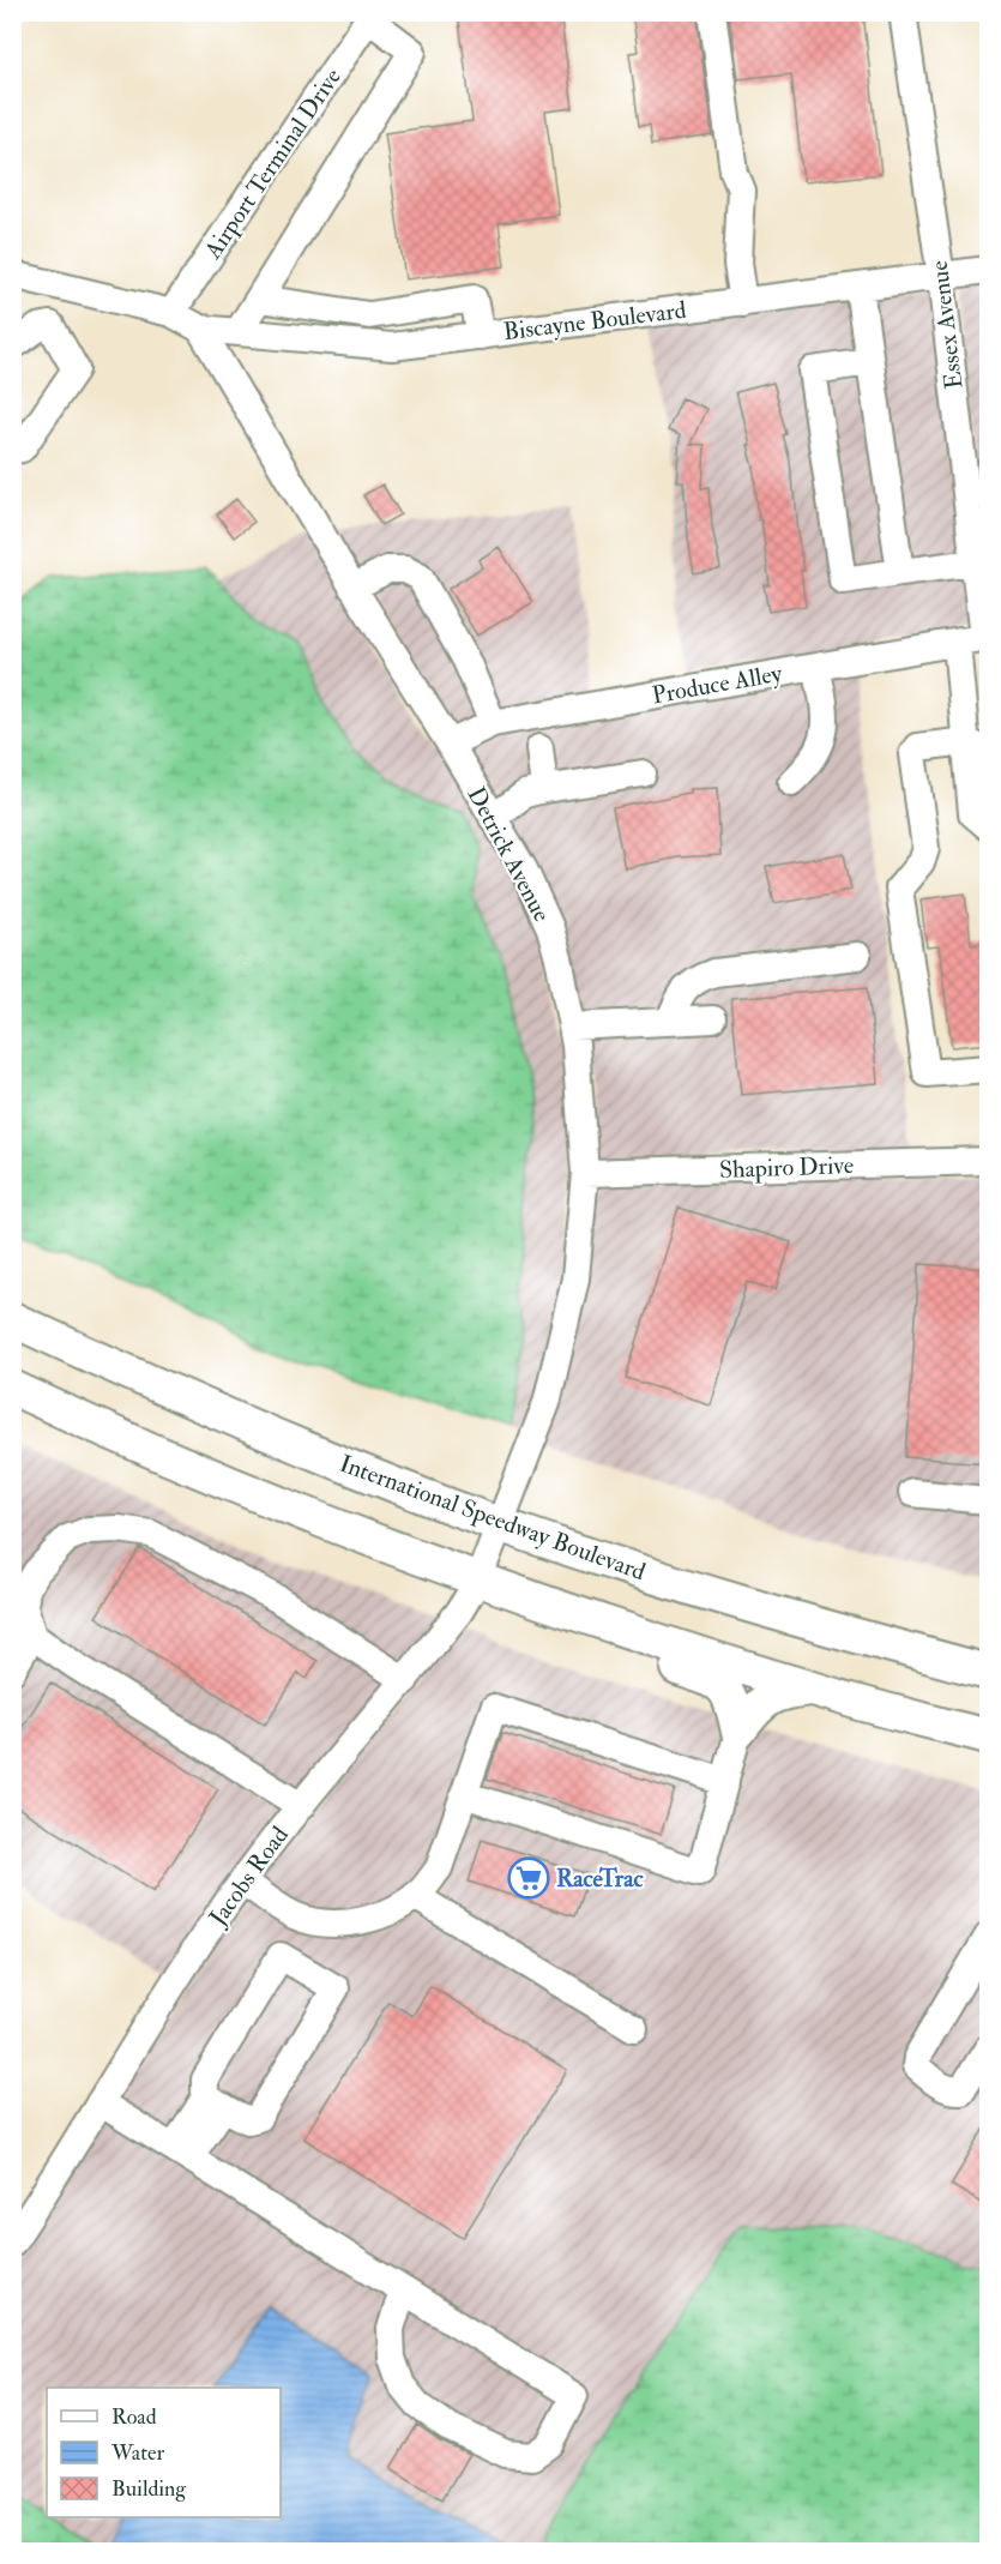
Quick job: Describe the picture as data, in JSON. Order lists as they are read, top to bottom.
{
  "streets": {
    "main road": ["International Speedway Boulevard"],
    "street": [
      "Airport Terminal Drive",
      "Biscayne Boulevard",
      "Essex Avenue",
      "Produce Alley",
      "Detrick Avenue",
      "Shapiro Drive",
      "Jacobs Road"
    ]
  },
  "crossings": [
    ["Biscayne Boulevard", "Essex Avenue"],
    ["Biscayne Boulevard", "Detrick Avenue"],
    ["Essex Avenue", "Produce Alley"],
    ["Produce Alley", "Detrick Avenue"],
    ["Detrick Avenue", "Shapiro Drive"],
    ["Detrick Avenue", "International Speedway Boulevard"],
    ["Detrick Avenue", "Jacobs Road"],
    ["International Speedway Boulevard", "Jacobs Road"]
  ],
  "places": {
    "supermarket": ["RaceTrac"]
  },
  "legend": ["Road", "Water", "Building"]
}
